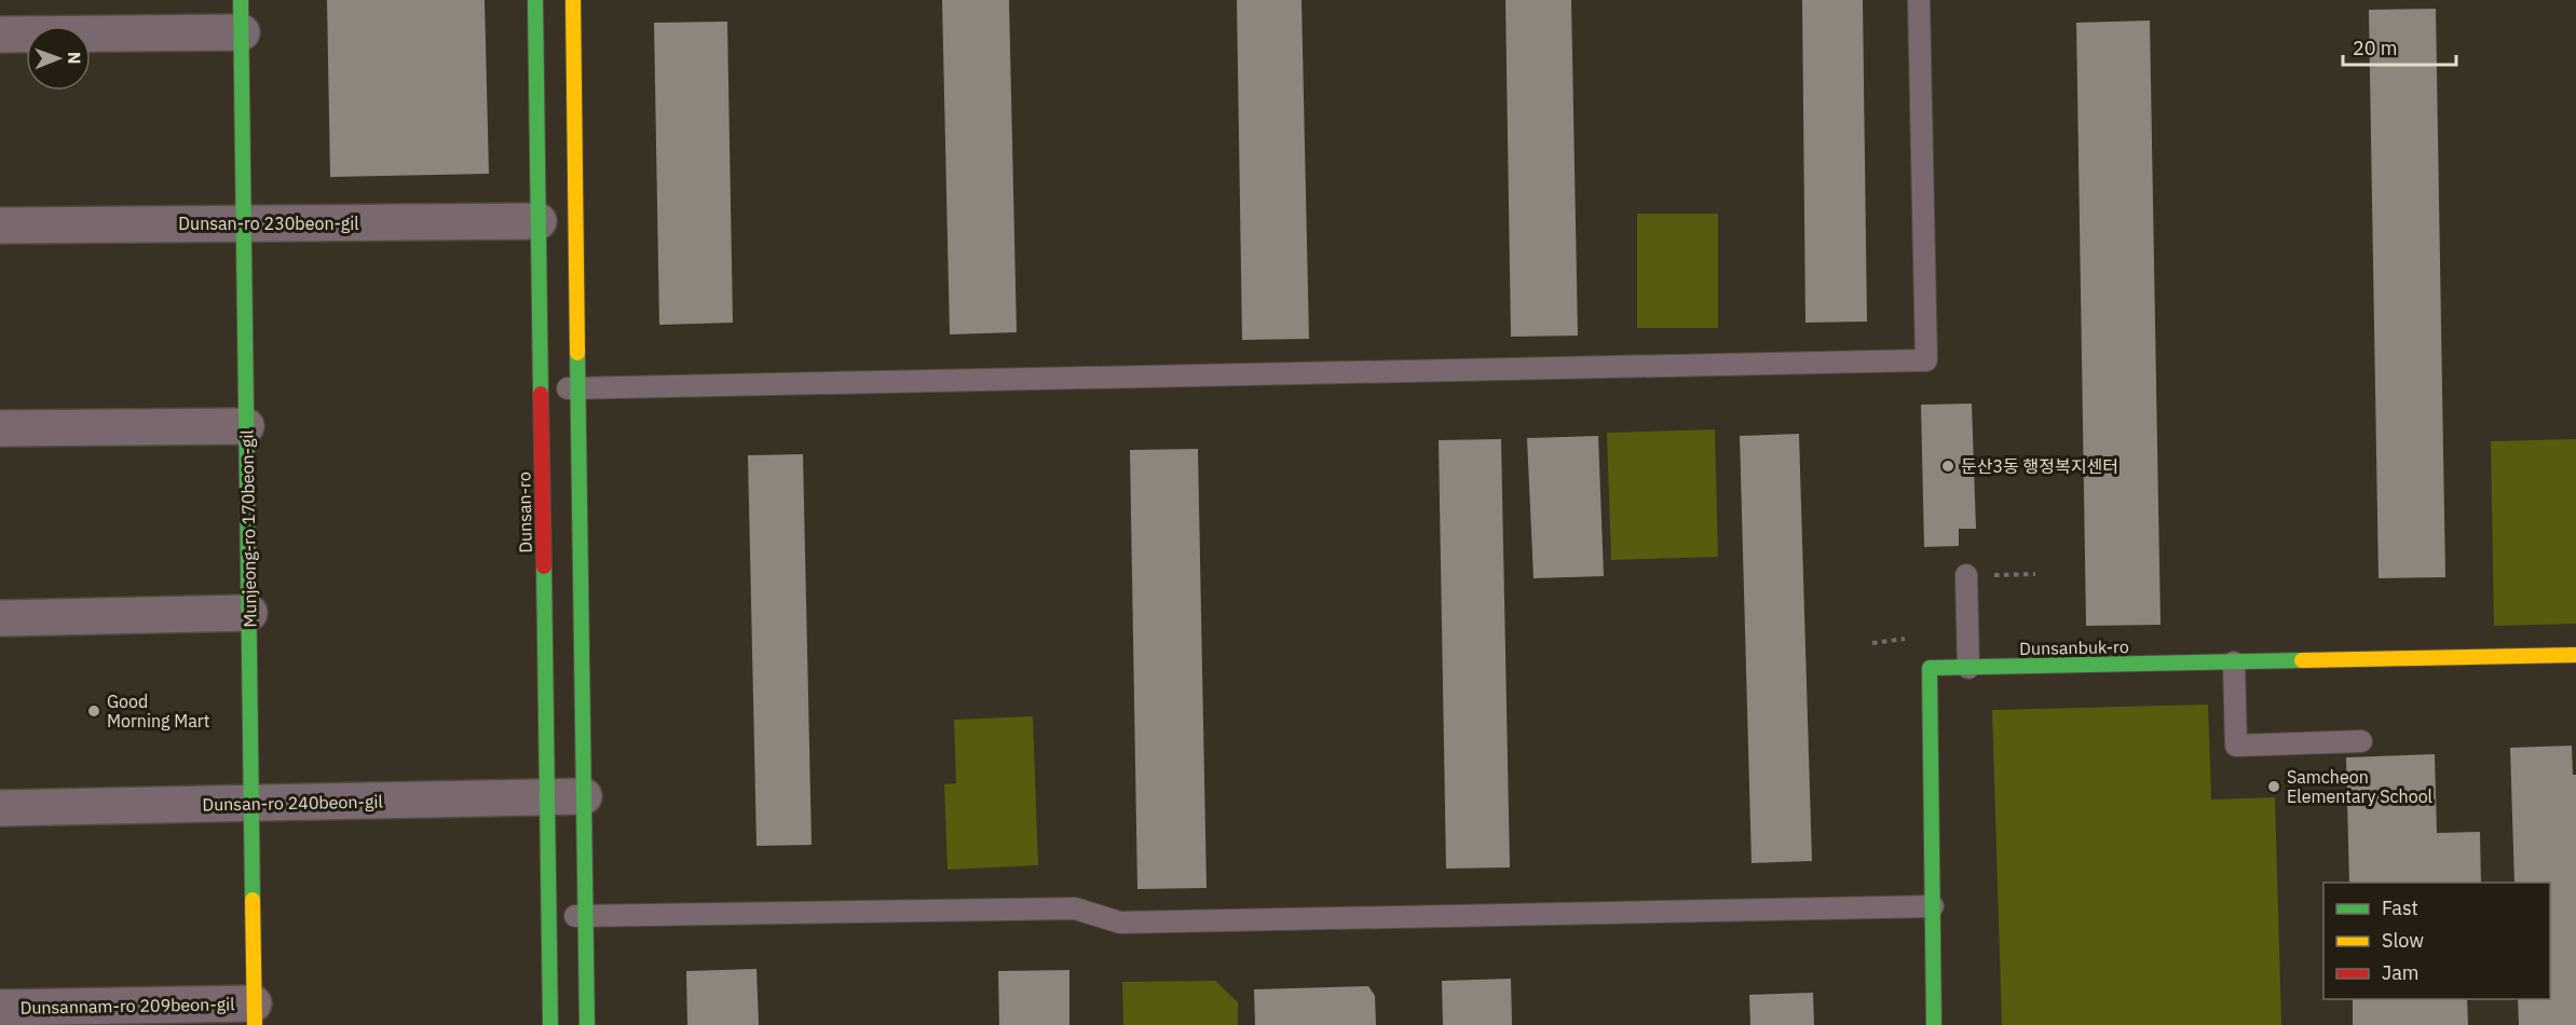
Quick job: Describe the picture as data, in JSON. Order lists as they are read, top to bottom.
{
  "streets": {
    "main road": ["Dunsan-ro", "Munjeong-ro 170beon-gil", "Dunsanbuk-ro"],
    "street": ["Dunsan-ro 230beon-gil", "Dunsan-ro 240beon-gil", "Dunsannam-ro 209beon-gil"]
  },
  "crossings": [
    ["Dunsan-ro 230beon-gil", "Dunsan-ro"],
    ["Dunsan-ro 230beon-gil", "Munjeong-ro 170beon-gil"],
    ["Dunsan-ro", "Dunsan-ro 240beon-gil"],
    ["Munjeong-ro 170beon-gil", "Dunsan-ro 240beon-gil"],
    ["Munjeong-ro 170beon-gil", "Dunsannam-ro 209beon-gil"]
  ],
  "places": ["둔산3동 행정복지센터", "Good Morning Mart", "Samcheon Elementary School"],
  "legend": ["Fast", "Slow", "Jam"],
  "scale_bar": "20 m",
  "north": "right"
}
